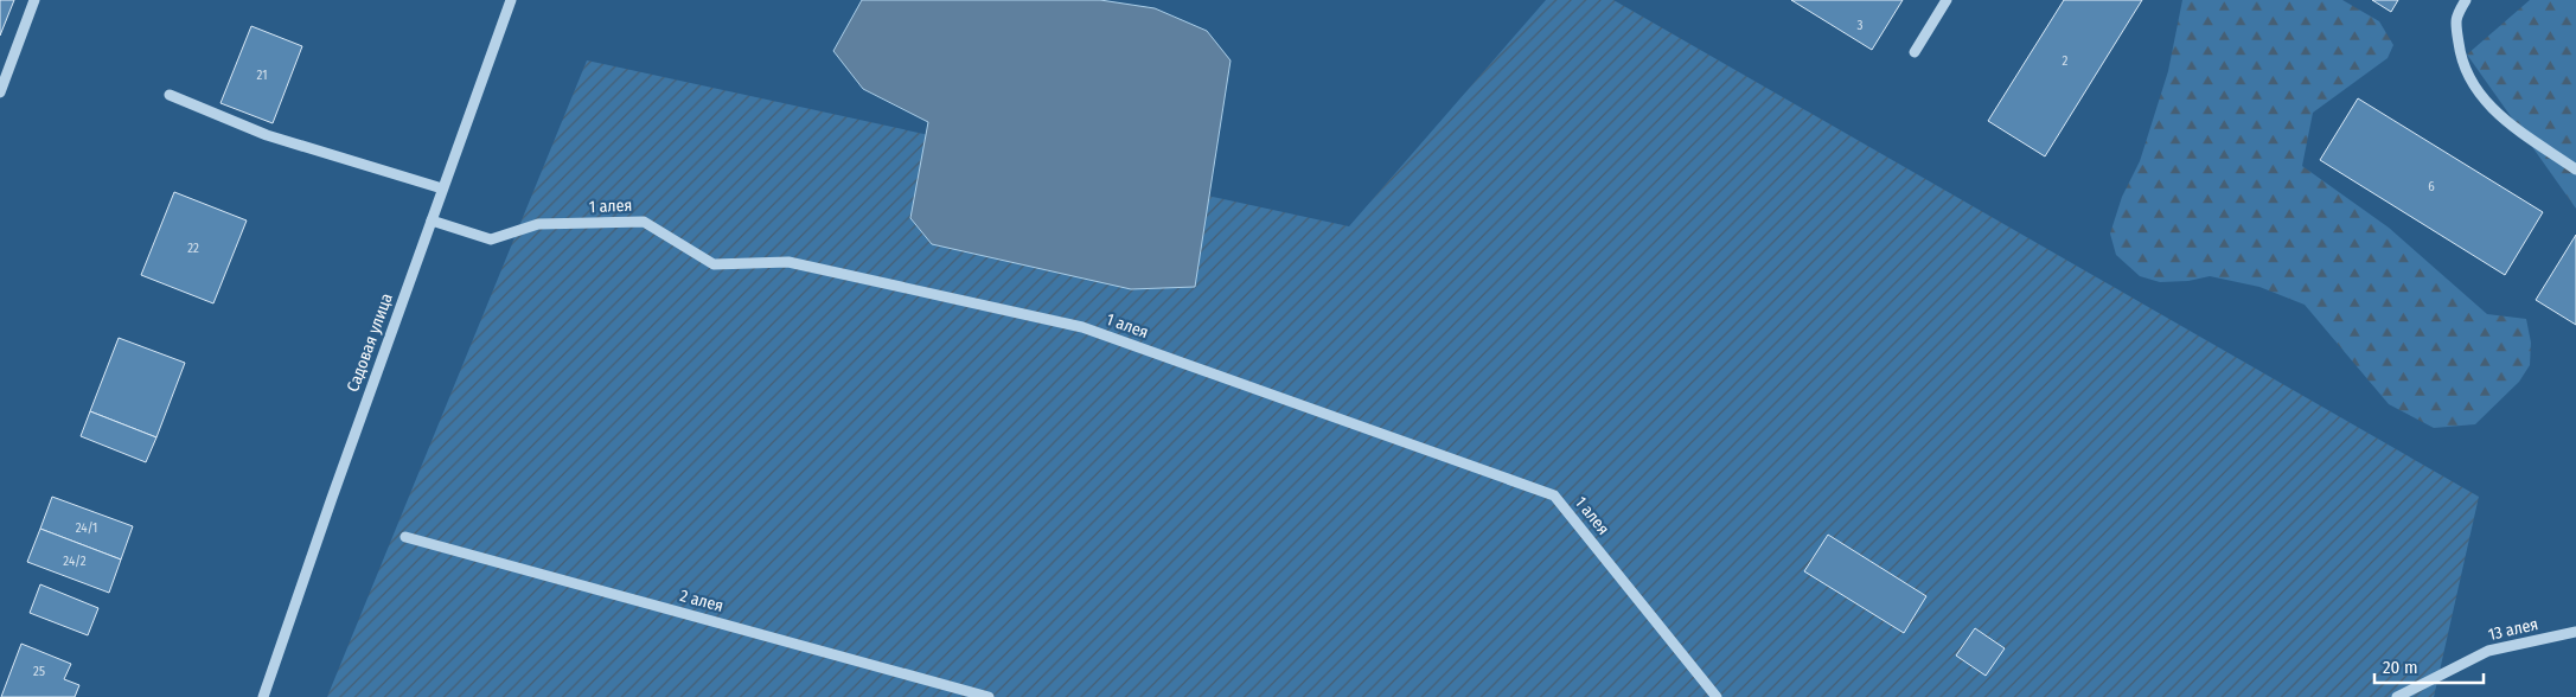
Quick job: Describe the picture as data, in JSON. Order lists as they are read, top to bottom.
{
  "streets": {
    "street": [
      "1 алея",
      "Садовая улица",
      "2 алея",
      "13 алея"
    ]
  },
  "crossings": [
    ["1 алея", "Садовая улица"]
  ],
  "house_numbers": [
    "3",
    "2",
    "21",
    "6",
    "22",
    "24/1",
    "24/2",
    "25"
  ],
  "scale_bar": "20 m"
}
